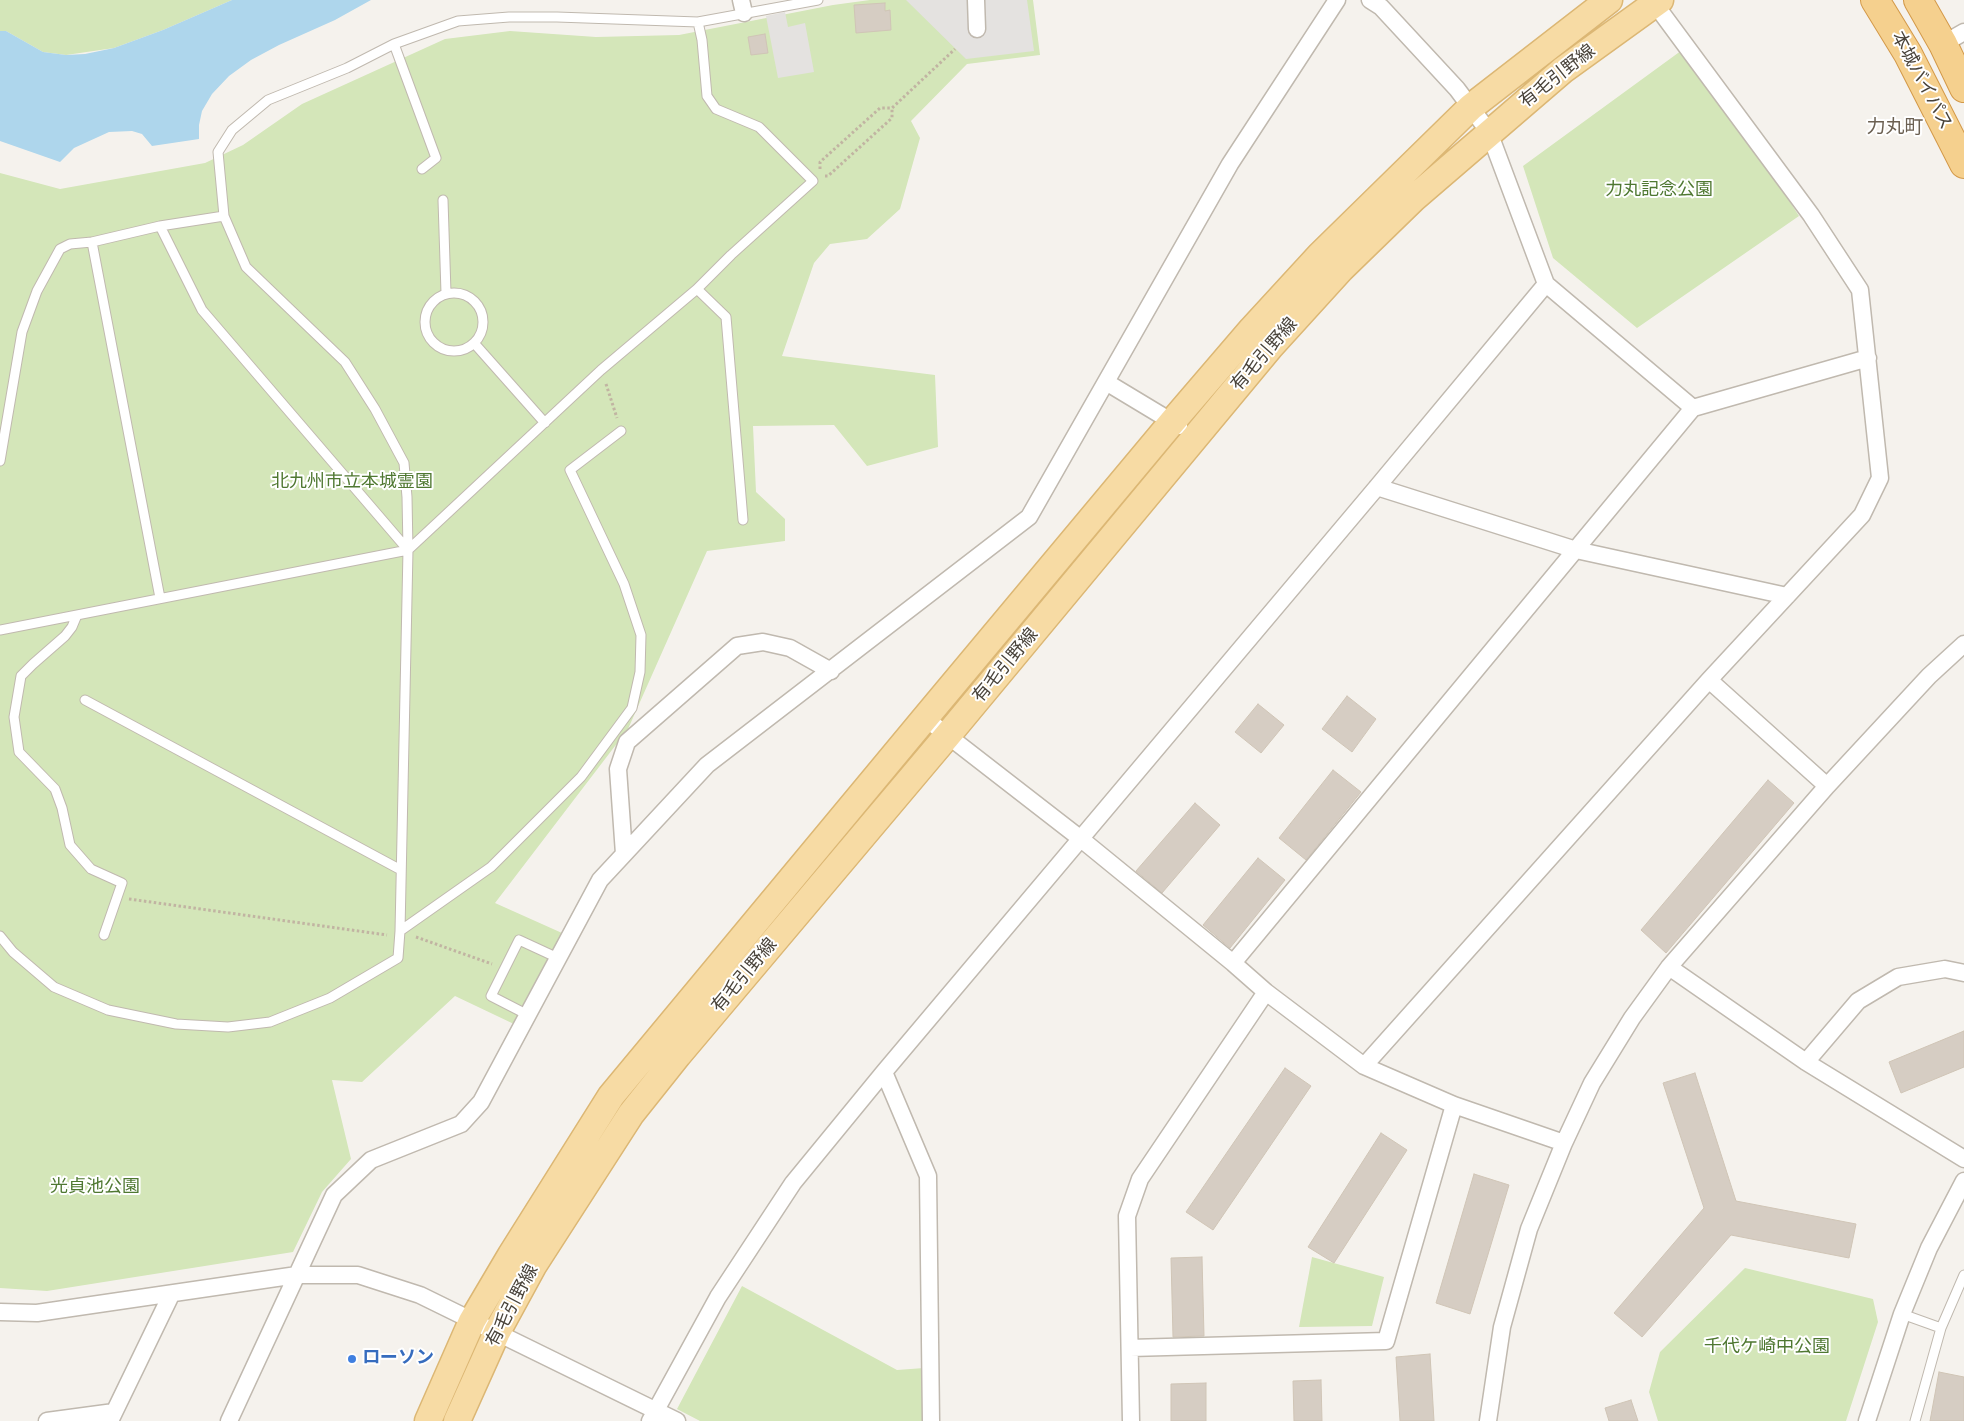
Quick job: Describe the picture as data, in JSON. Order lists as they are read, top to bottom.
{
  "streets": {
    "highway": ["本城バイパス"],
    "main road": ["有毛引野線"]
  },
  "districts": ["力丸町"],
  "parks": [
    "力丸記念公園",
    "北九州市立本城霊園",
    "光貞池公園",
    "千代ケ崎中公園"
  ],
  "places": ["ローソン"]
}
